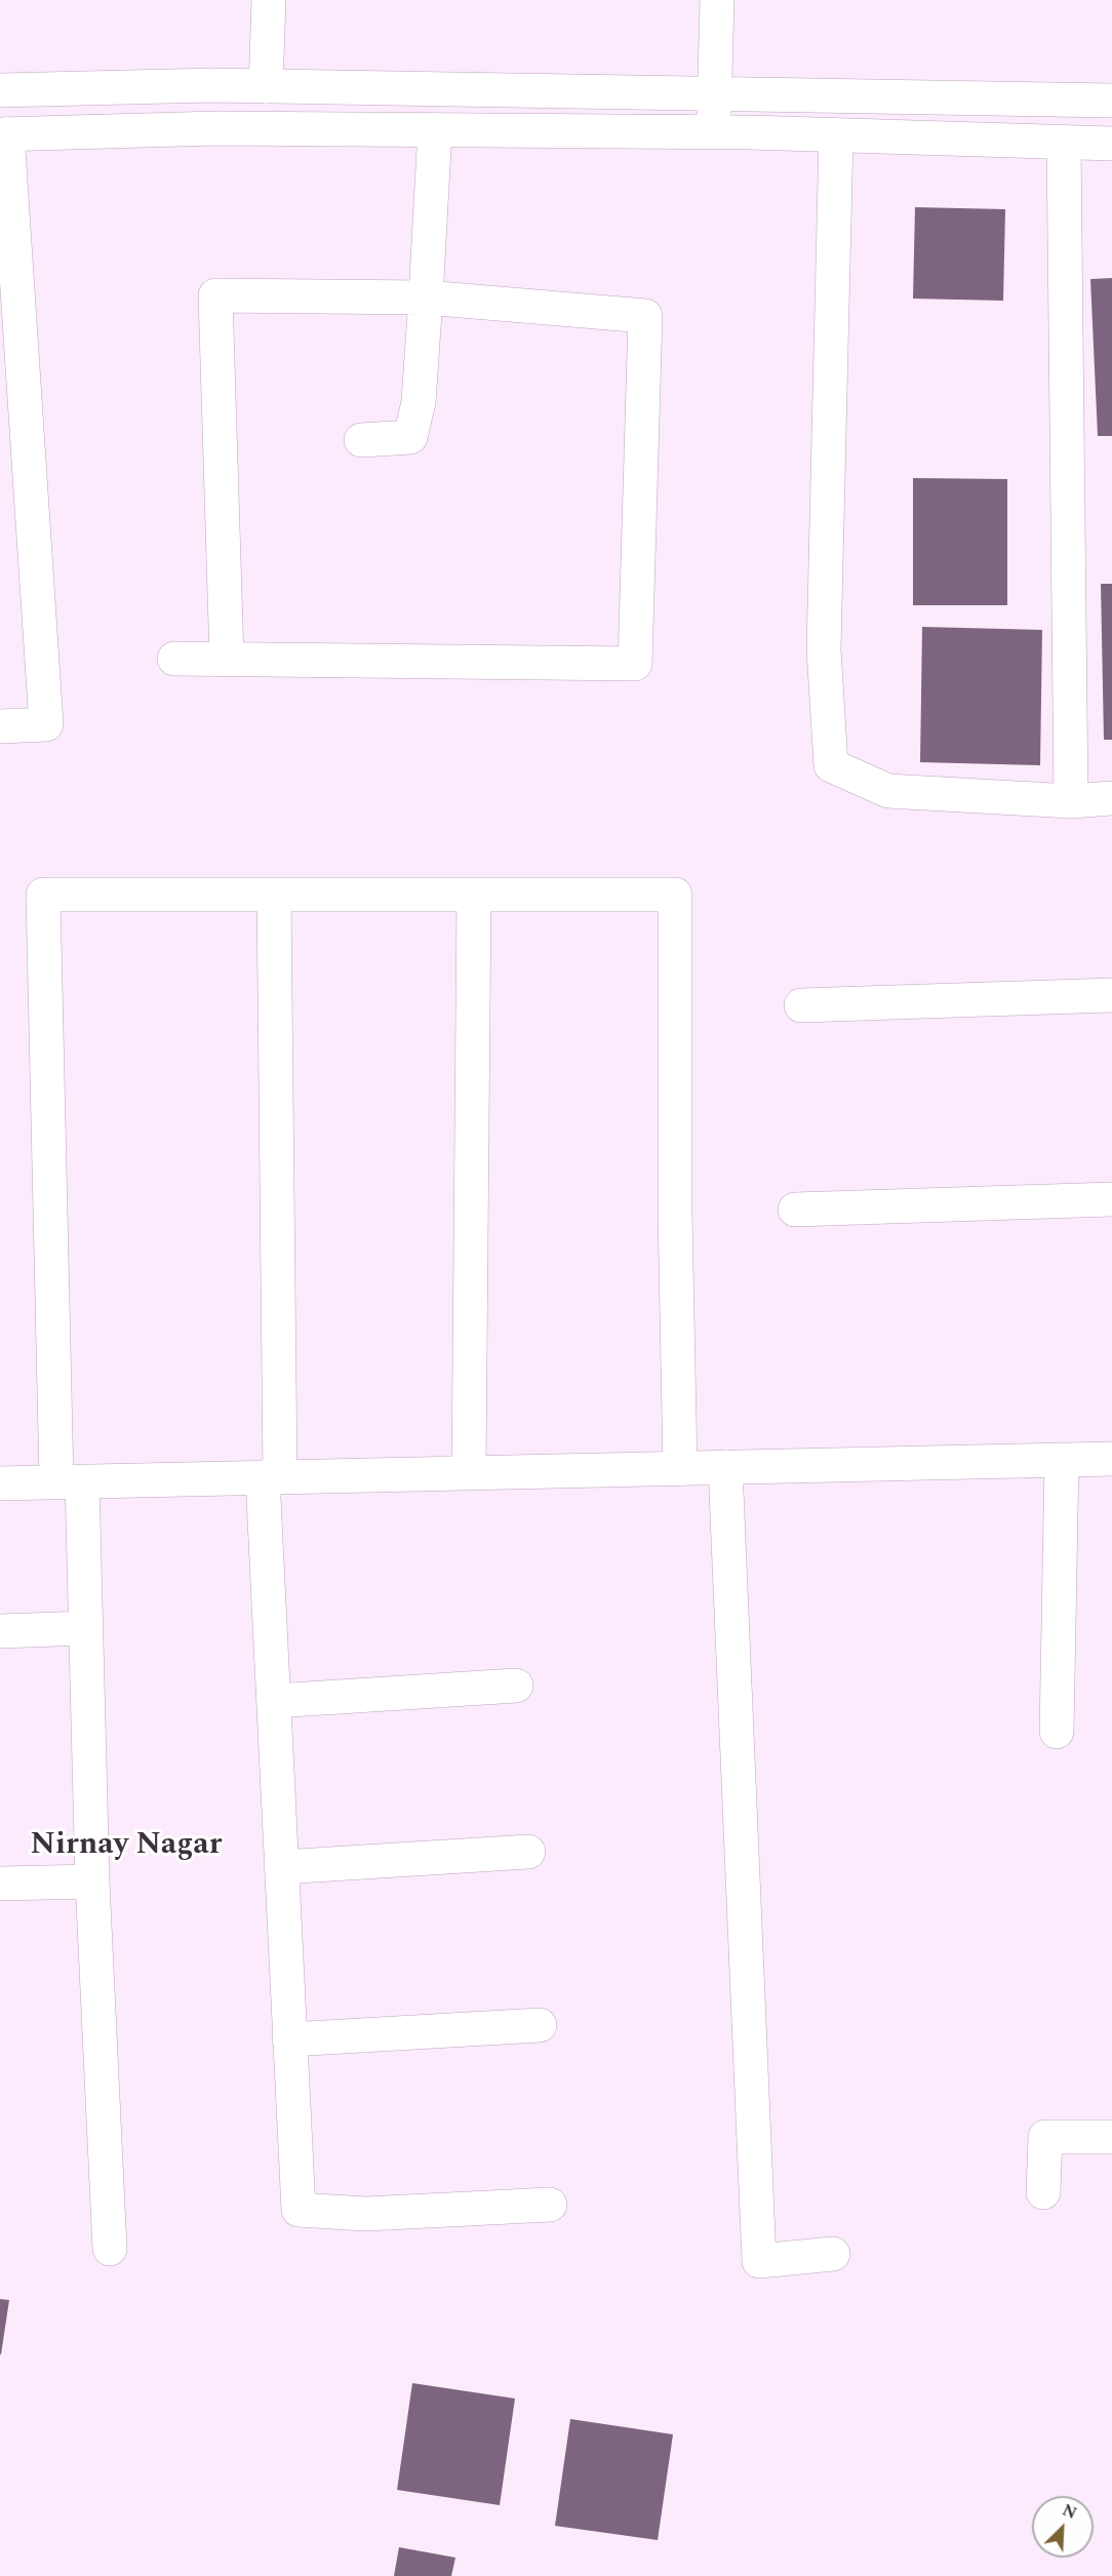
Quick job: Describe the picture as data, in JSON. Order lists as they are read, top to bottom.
{
  "districts": ["Nirnay Nagar"],
  "north": "top right"
}
